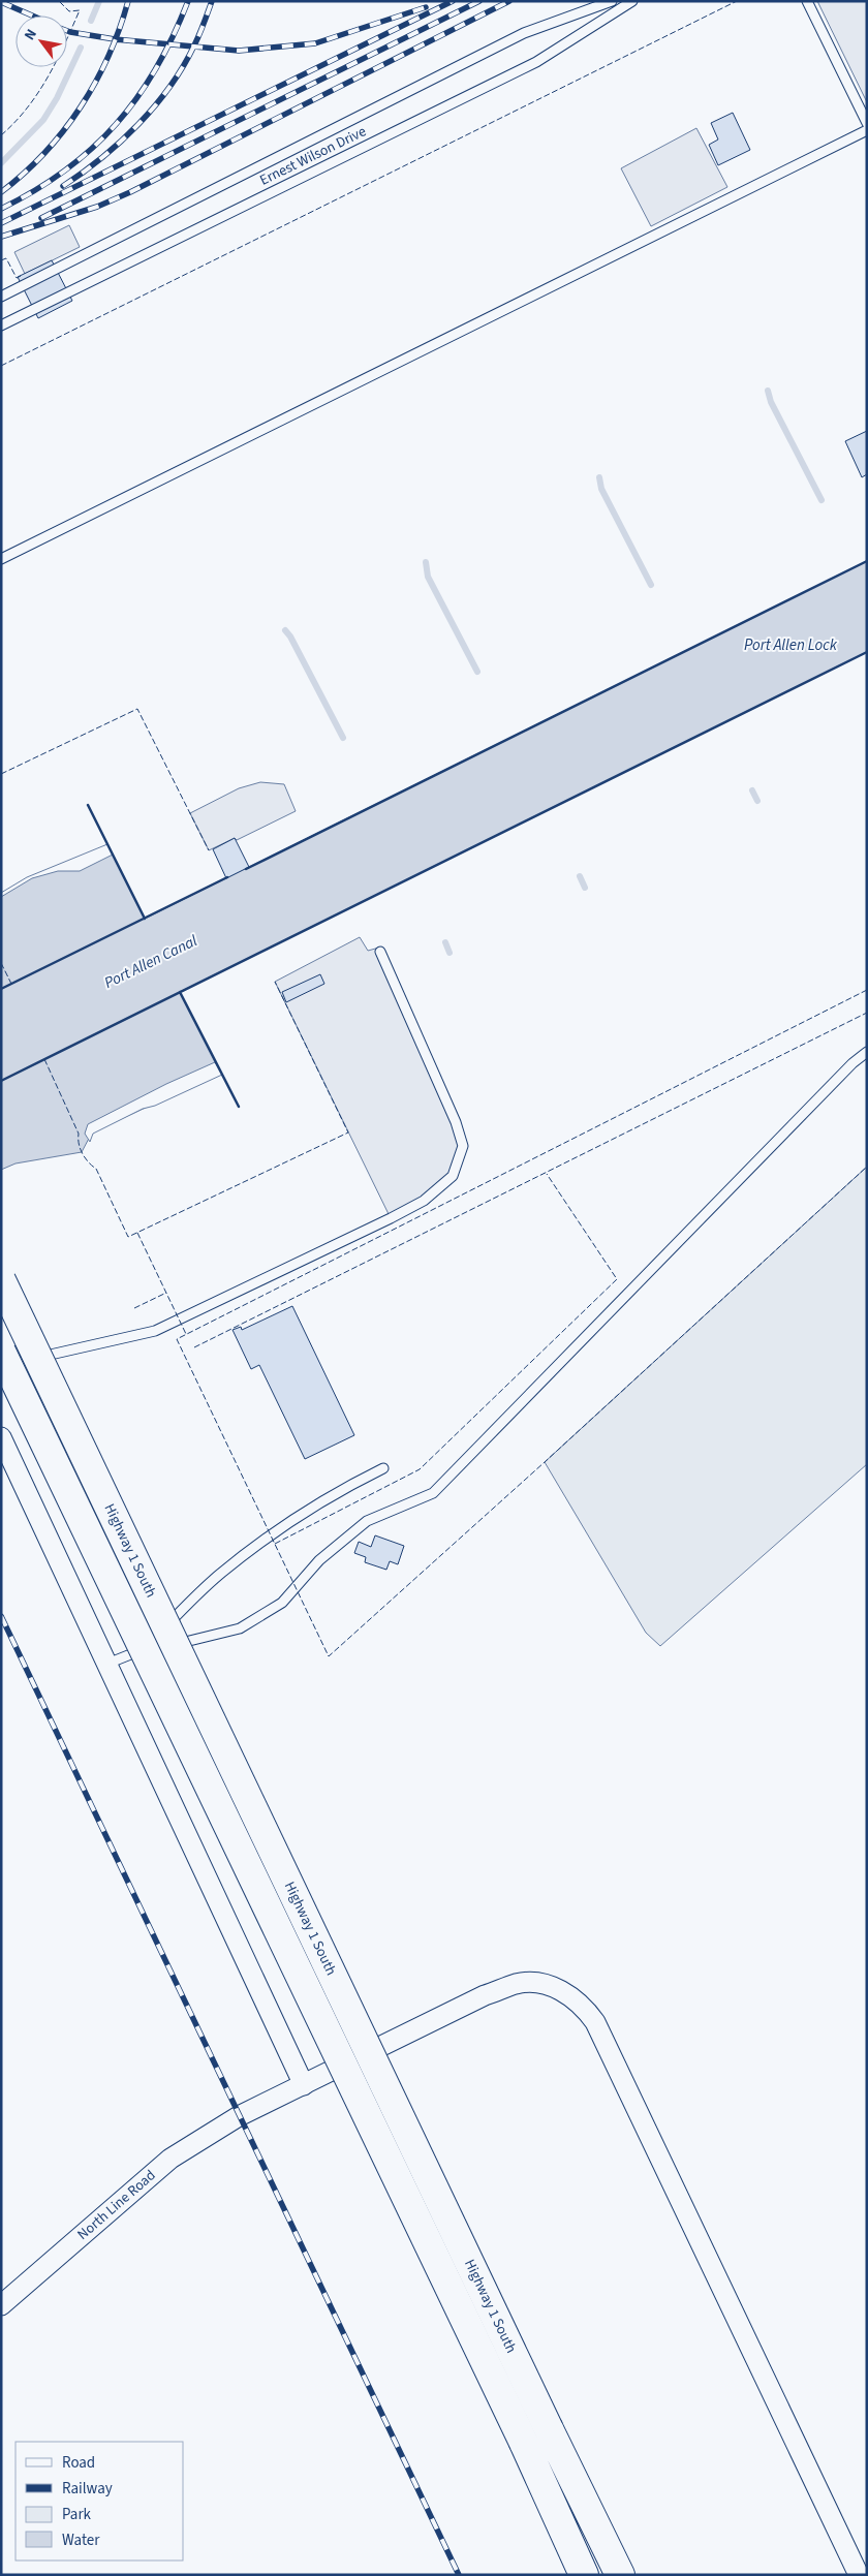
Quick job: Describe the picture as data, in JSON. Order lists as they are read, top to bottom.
{
  "streets": {
    "highway": ["Highway 1 South"],
    "street": ["North Line Road"],
    "lane": ["Ernest Wilson Drive"]
  },
  "water": ["Port Allen Lock", "Port Allen Canal"],
  "legend": [
    "Road",
    "Railway",
    "Park",
    "Water"
  ],
  "north": "top left"
}
